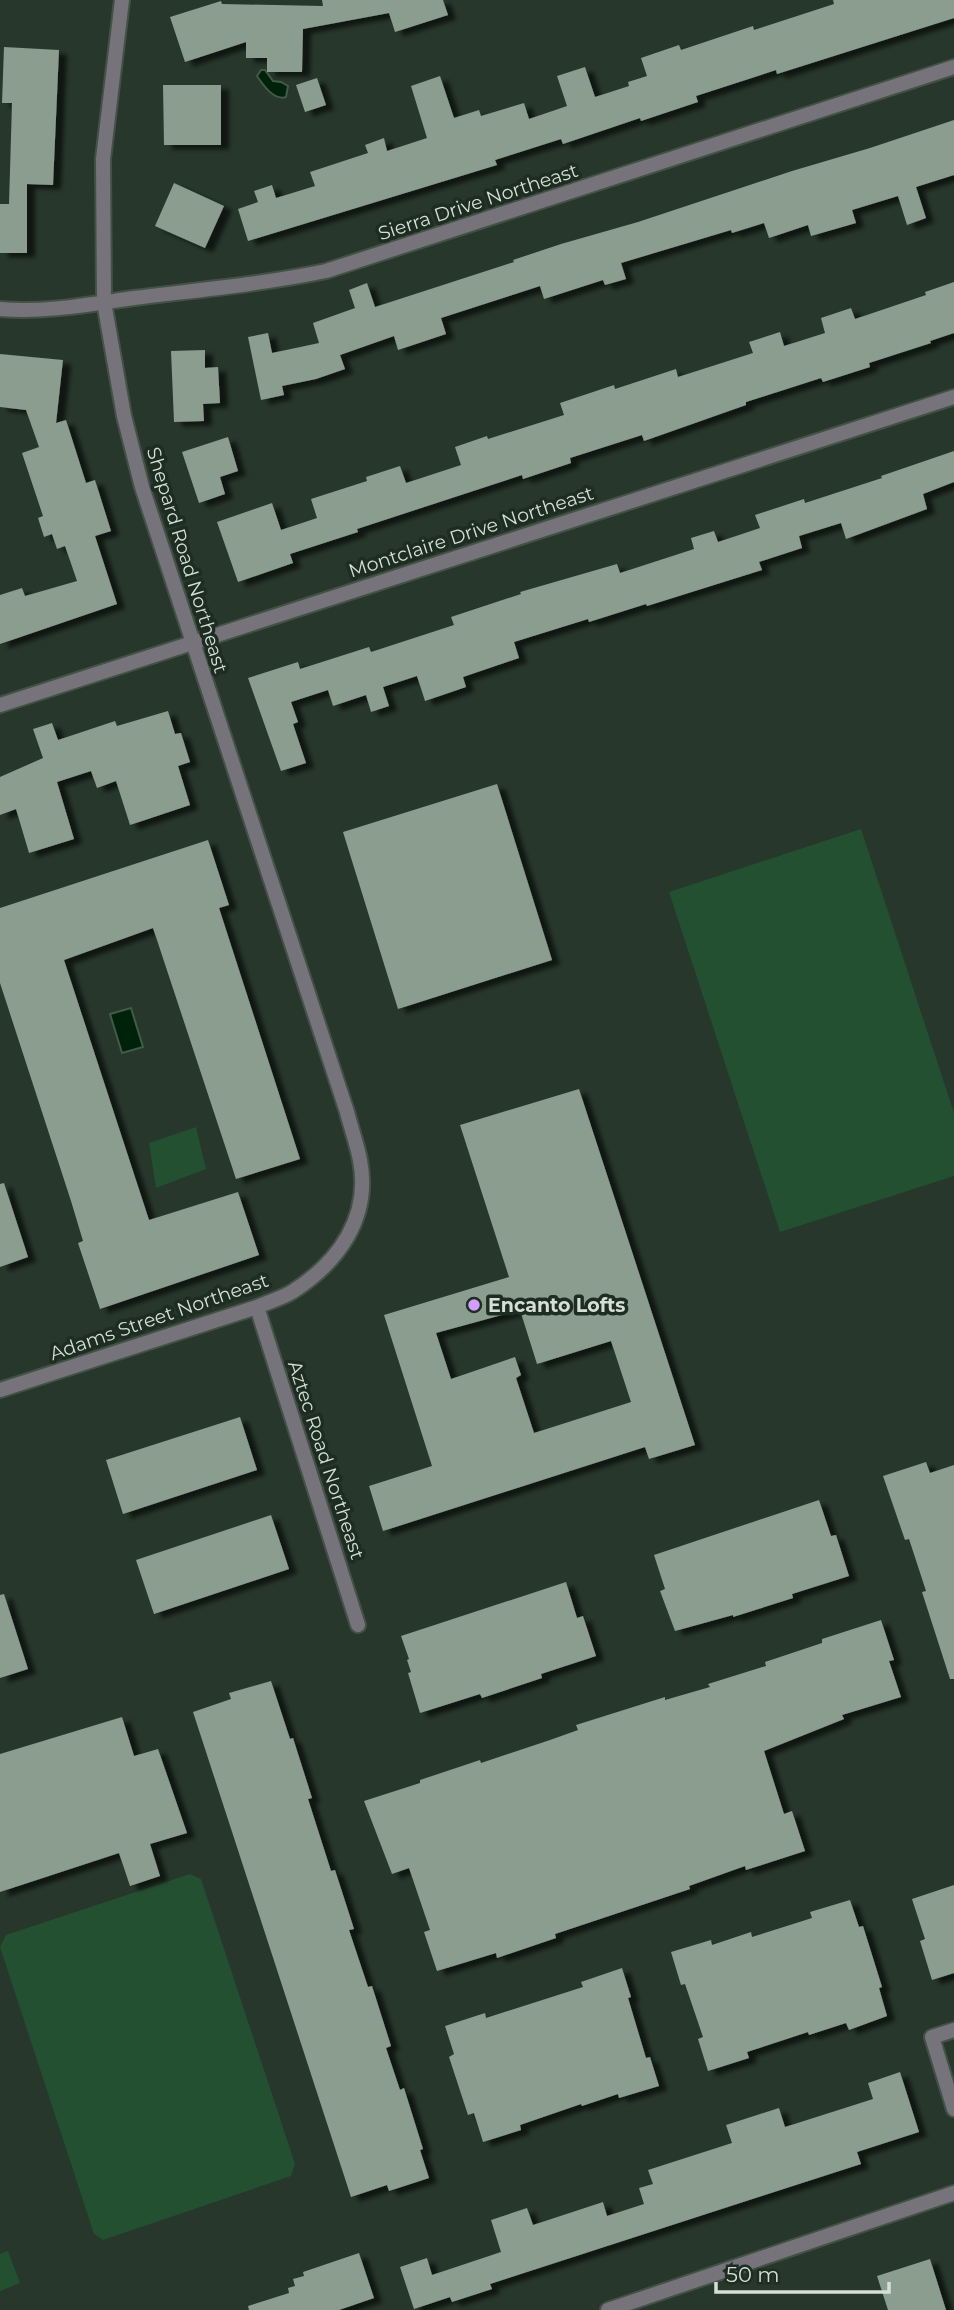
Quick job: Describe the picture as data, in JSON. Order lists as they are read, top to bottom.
{
  "streets": {
    "street": [
      "Sierra Drive Northeast",
      "Montclaire Drive Northeast",
      "Shepard Road Northeast",
      "Adams Street Northeast",
      "Aztec Road Northeast"
    ]
  },
  "crossings": [
    ["Sierra Drive Northeast", "Shepard Road Northeast"],
    ["Montclaire Drive Northeast", "Shepard Road Northeast"],
    ["Shepard Road Northeast", "Adams Street Northeast"],
    ["Adams Street Northeast", "Aztec Road Northeast"]
  ],
  "places": ["Encanto Lofts"],
  "scale_bar": "50 m"
}
